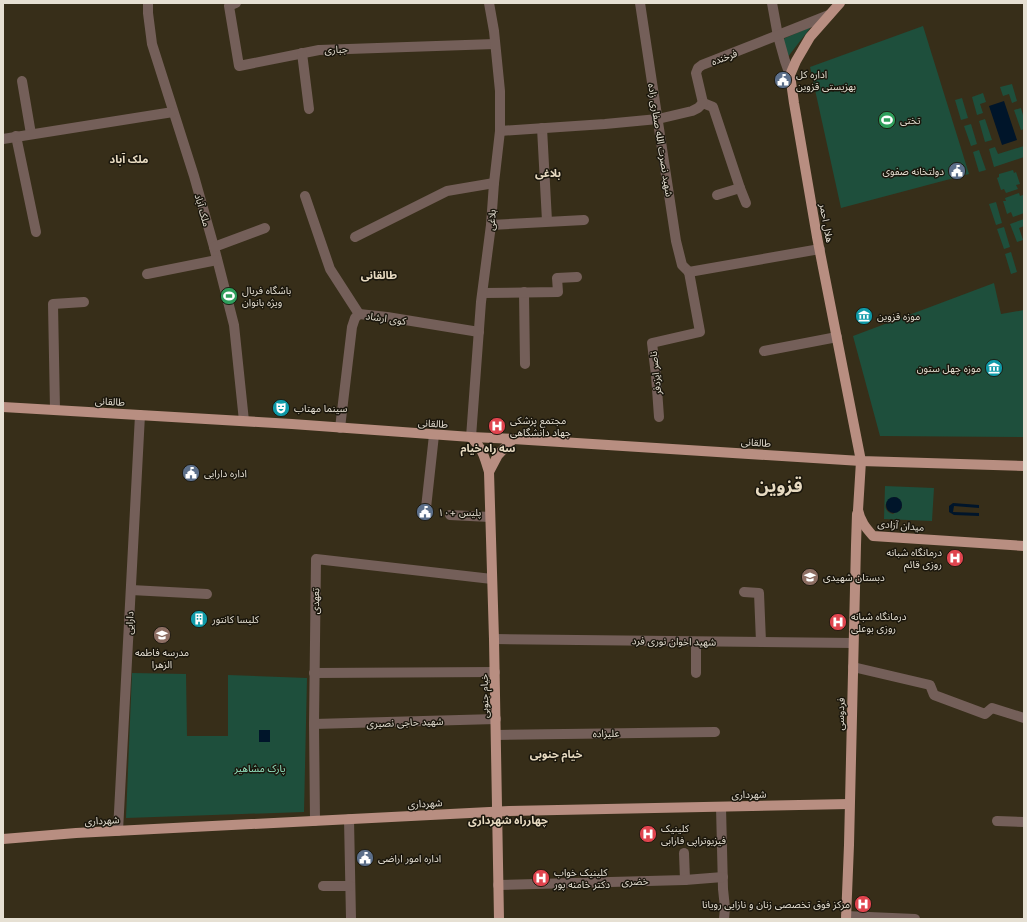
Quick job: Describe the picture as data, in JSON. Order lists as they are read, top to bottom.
{
  "streets": {
    "main road": [
      "هلال احمر",
      "طالقانی",
      "میدان آزادی",
      "خیام جنوبی",
      "فردوسی",
      "شهرداری"
    ],
    "street": [
      "جباری",
      "فرخنده",
      "شهید نصرت الله صفاری زاده",
      "ملک آباد",
      "بلاغی",
      "کوی ارشاد",
      "ناصر ایزدفر",
      "تعهدی",
      "دارایی",
      "شهید اخوان نوری فرد",
      "شهید حاجی نصیری",
      "علیزاده",
      "خضری"
    ]
  },
  "crossings": [
    ["جباری", "بلاغی"],
    ["شهید نصرت الله صفاری زاده", "ناصر ایزدفر"],
    ["ملک آباد", "طالقانی"],
    ["بلاغی", "کوی ارشاد"],
    ["بلاغی", "طالقانی"],
    ["بلاغی", "خیام جنوبی"],
    ["هلال احمر", "طالقانی"],
    ["هلال احمر", "میدان آزادی"],
    ["کوی ارشاد", "طالقانی"],
    ["طالقانی", "میدان آزادی"],
    ["طالقانی", "دارایی"],
    ["طالقانی", "خیام جنوبی"],
    ["میدان آزادی", "فردوسی"],
    ["تعهدی", "خیام جنوبی"],
    ["تعهدی", "شهید حاجی نصیری"],
    ["تعهدی", "شهرداری"],
    ["دارایی", "شهرداری"],
    ["شهید اخوان نوری فرد", "خیام جنوبی"],
    ["شهید اخوان نوری فرد", "فردوسی"],
    ["خیام جنوبی", "شهید حاجی نصیری"],
    ["خیام جنوبی", "علیزاده"],
    ["خیام جنوبی", "شهرداری"],
    ["خیام جنوبی", "خضری"],
    ["فردوسی", "شهرداری"]
  ],
  "districts": [
    "ملک آباد",
    "بلاغی",
    "طالقانی",
    "سه راه خیام",
    "قزوین",
    "خیام جنوبی",
    "چهارراه شهرداری"
  ],
  "parks": ["پارک مشاهیر"],
  "places": {
    "public building": [
      "اداره کل بهزیستی قزوین",
      "دولتخانه صفوی",
      "اداره دارایی",
      "پلیس +۱۰",
      "اداره امور اراضی"
    ],
    "sports": ["تختی", "باشگاه فریال ویژه بانوان"],
    "museum": ["موزه قزوین", "موزه چهل ستون"],
    "theatre": ["سینما مهتاب"],
    "hospital": [
      "مجتمع پزشکی جهاد دانشگاهی",
      "درمانگاه شبانه روزی قائم",
      "درمانگاه شبانه روزی بوعلی",
      "کلینیک فیزیوتراپی فارابی",
      "کلینیک خواب دکتر خامنه پور",
      "مرکز فوق تخصصی زنان و نازایی رویانا"
    ],
    "school or university": ["دبستان شهیدی", "مدرسه فاطمه الزهرا"],
    "building": ["کلیسا کانتور"]
  }
}
